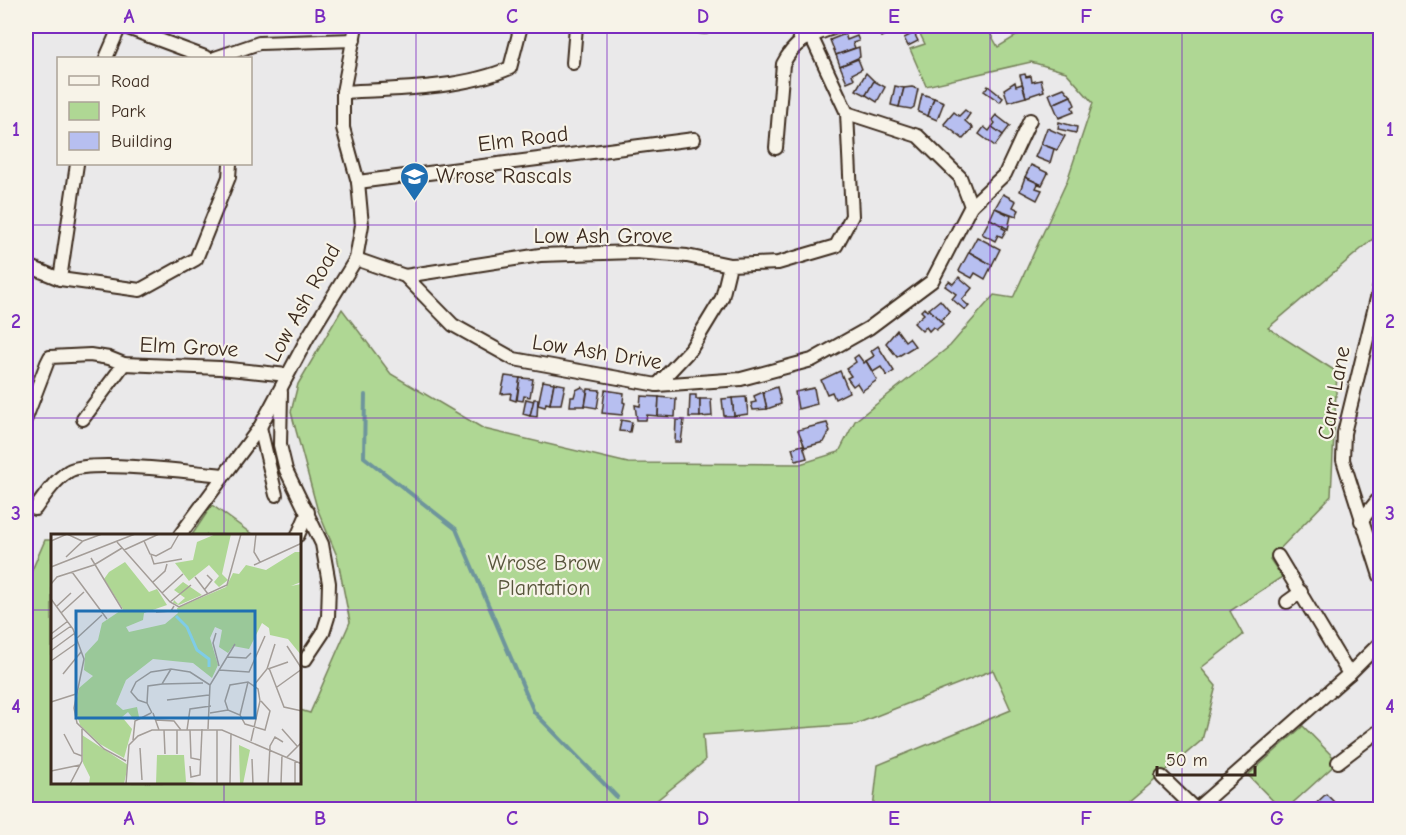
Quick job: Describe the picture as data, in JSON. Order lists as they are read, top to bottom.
{
  "streets": {
    "street": [
      "Elm Road",
      "Low Ash Grove",
      "Low Ash Road",
      "Elm Grove",
      "Low Ash Drive",
      "Carr Lane"
    ]
  },
  "crossings": [
    ["Elm Road", "Low Ash Road"],
    ["Low Ash Grove", "Low Ash Drive"],
    ["Low Ash Road", "Elm Grove"],
    ["Low Ash Road", "Low Ash Drive"]
  ],
  "parks": ["Wrose Brow Plantation"],
  "places": {
    "school or university": ["Wrose Rascals"]
  },
  "legend": ["Road", "Park", "Building"],
  "scale_bar": "50 m",
  "grid": {
    "columns": [
      "A",
      "B",
      "C",
      "D",
      "E",
      "F",
      "G"
    ],
    "rows": [
      "1",
      "2",
      "3",
      "4"
    ]
  }
}
